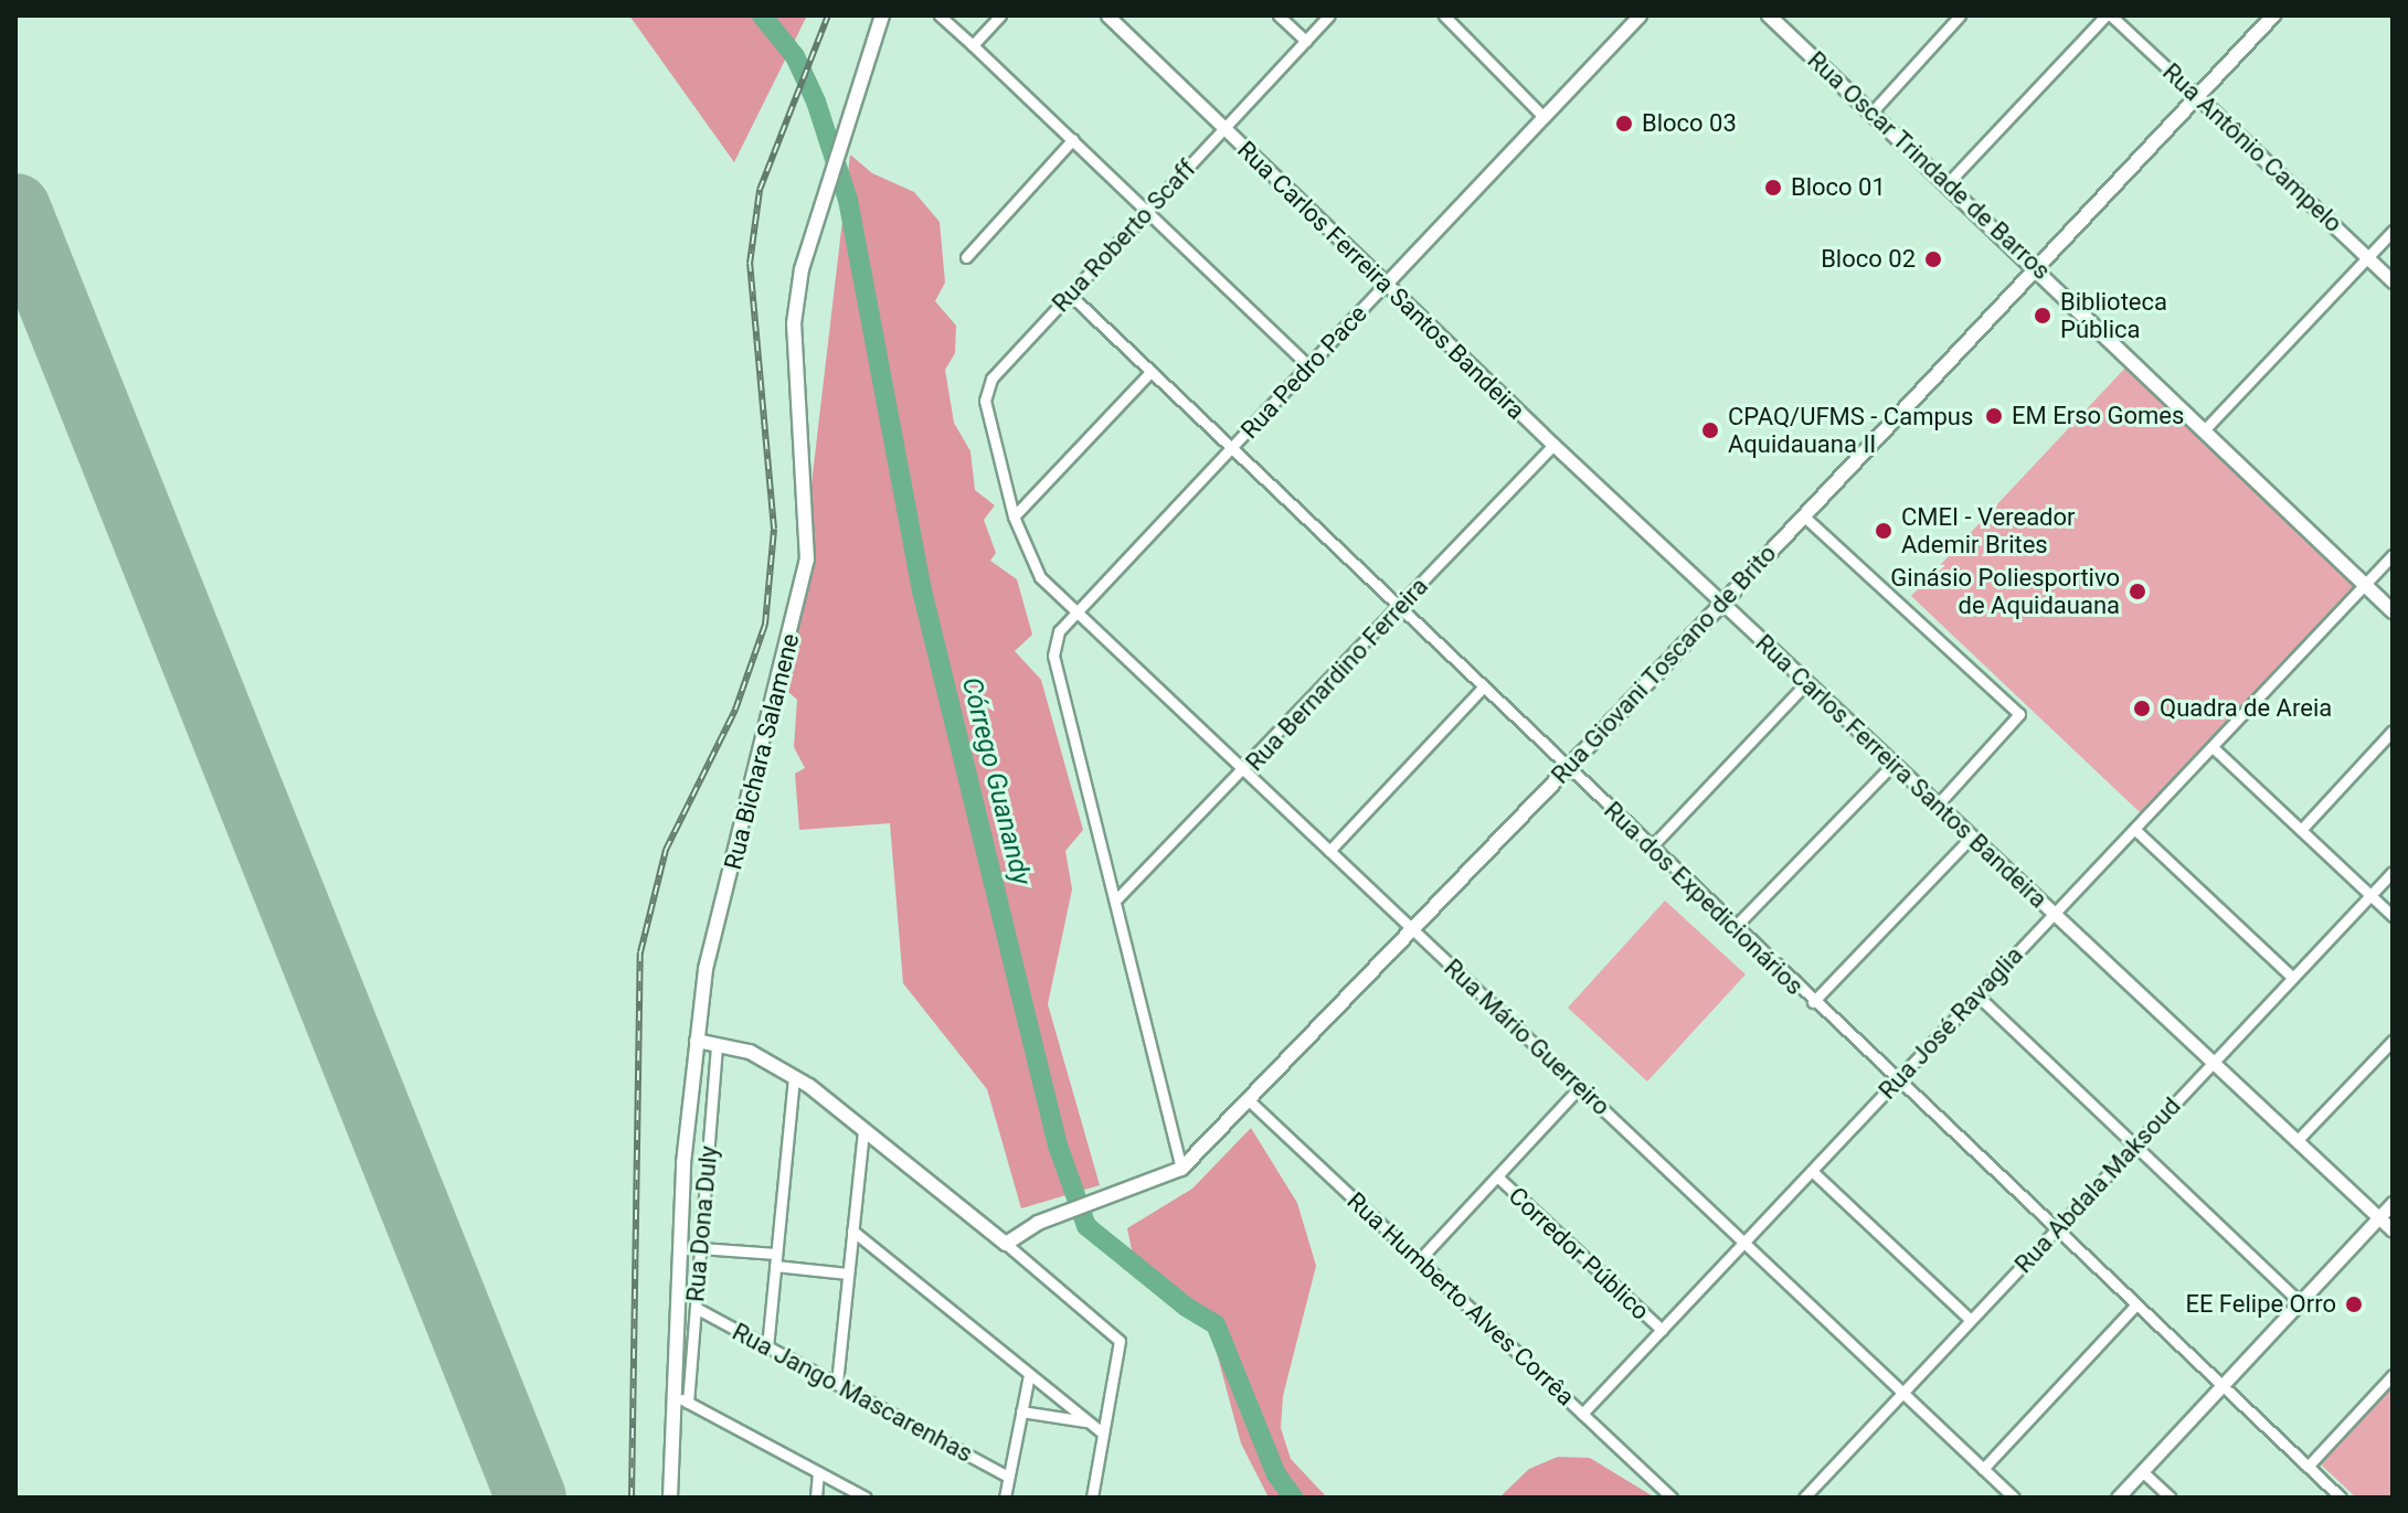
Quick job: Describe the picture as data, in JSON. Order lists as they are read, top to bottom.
{
  "streets": {
    "main road": ["Rua Oscar Trindade de Barros", "Rua Giovani Toscano de Brito", "Rua Bichara Salamene"],
    "street": [
      "Rua Antônio Campelo",
      "Rua Roberto Scaff",
      "Rua Carlos Ferreira Santos Bandeira",
      "Rua Pedro Pace",
      "Rua Bernardino Ferreira",
      "Rua dos Expedicionários",
      "Rua José Ravaglia",
      "Rua Mário Guerreiro",
      "Rua Abdala Maksoud",
      "Rua Dona Duly",
      "Corredor Público",
      "Rua Humberto Alves Corrêa",
      "Rua Jango Mascarenhas"
    ]
  },
  "crossings": [
    ["Rua Antônio Campelo", "Rua Giovani Toscano de Brito"],
    ["Rua Oscar Trindade de Barros", "Rua Giovani Toscano de Brito"],
    ["Rua Oscar Trindade de Barros", "Rua José Ravaglia"],
    ["Rua Roberto Scaff", "Rua Carlos Ferreira Santos Bandeira"],
    ["Rua Roberto Scaff", "Rua dos Expedicionários"],
    ["Rua Roberto Scaff", "Rua Mário Guerreiro"],
    ["Rua Carlos Ferreira Santos Bandeira", "Rua Pedro Pace"],
    ["Rua Carlos Ferreira Santos Bandeira", "Rua Giovani Toscano de Brito"],
    ["Rua Carlos Ferreira Santos Bandeira", "Rua Bernardino Ferreira"],
    ["Rua Carlos Ferreira Santos Bandeira", "Rua José Ravaglia"],
    ["Rua Carlos Ferreira Santos Bandeira", "Rua Abdala Maksoud"],
    ["Rua Pedro Pace", "Rua Giovani Toscano de Brito"],
    ["Rua Pedro Pace", "Rua Bernardino Ferreira"],
    ["Rua Pedro Pace", "Rua dos Expedicionários"],
    ["Rua Pedro Pace", "Rua Mário Guerreiro"],
    ["Rua Giovani Toscano de Brito", "Rua dos Expedicionários"],
    ["Rua Giovani Toscano de Brito", "Rua Mário Guerreiro"],
    ["Rua Giovani Toscano de Brito", "Rua Humberto Alves Corrêa"],
    ["Rua Bernardino Ferreira", "Rua dos Expedicionários"],
    ["Rua Bernardino Ferreira", "Rua Mário Guerreiro"],
    ["Rua dos Expedicionários", "Rua José Ravaglia"],
    ["Rua dos Expedicionários", "Rua Abdala Maksoud"],
    ["Rua José Ravaglia", "Rua Mário Guerreiro"],
    ["Rua José Ravaglia", "Corredor Público"],
    ["Rua José Ravaglia", "Rua Humberto Alves Corrêa"],
    ["Rua Mário Guerreiro", "Rua Abdala Maksoud"],
    ["Rua Dona Duly", "Rua Jango Mascarenhas"]
  ],
  "water": ["Córrego Guanandy"],
  "places": [
    "Bloco 03",
    "Bloco 01",
    "Bloco 02",
    "Biblioteca Pública",
    "EM Erso Gomes",
    "CPAQ/UFMS - Campus Aquidauana II",
    "CMEI - Vereador Ademir Brites",
    "Ginásio Poliesportivo de Aquidauana",
    "Quadra de Areia",
    "EE Felipe Orro"
  ]
}
